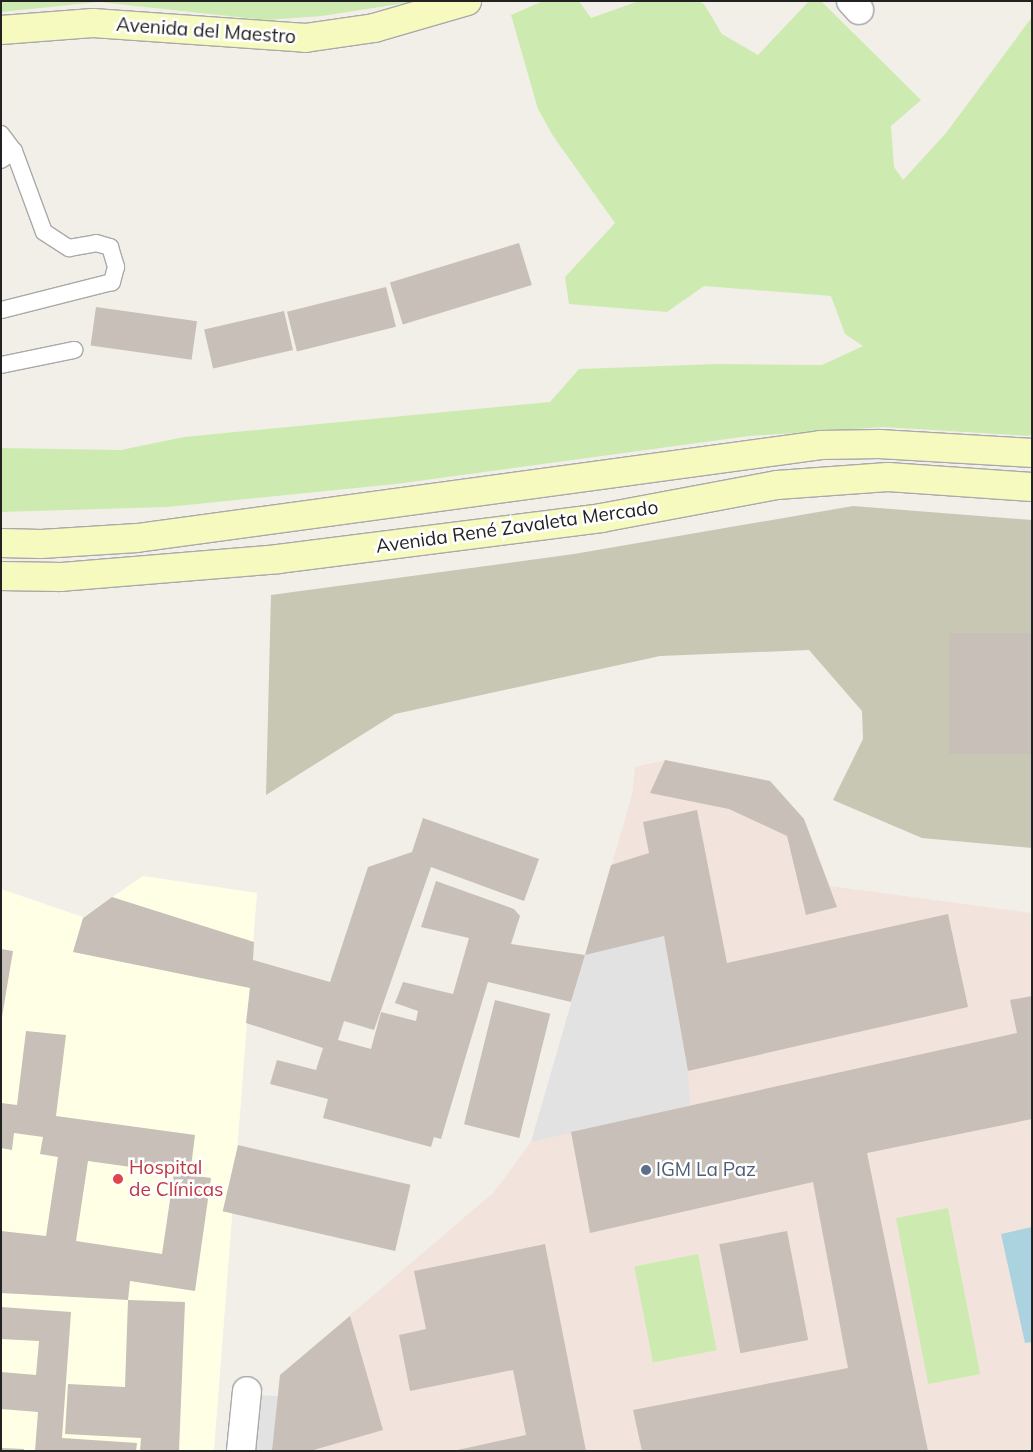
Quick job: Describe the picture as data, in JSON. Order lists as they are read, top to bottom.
{
  "streets": {
    "main road": ["Avenida del Maestro", "Avenida René Zavaleta Mercado"]
  },
  "places": ["IGM La Paz", "Hospital de Clínicas"]
}
